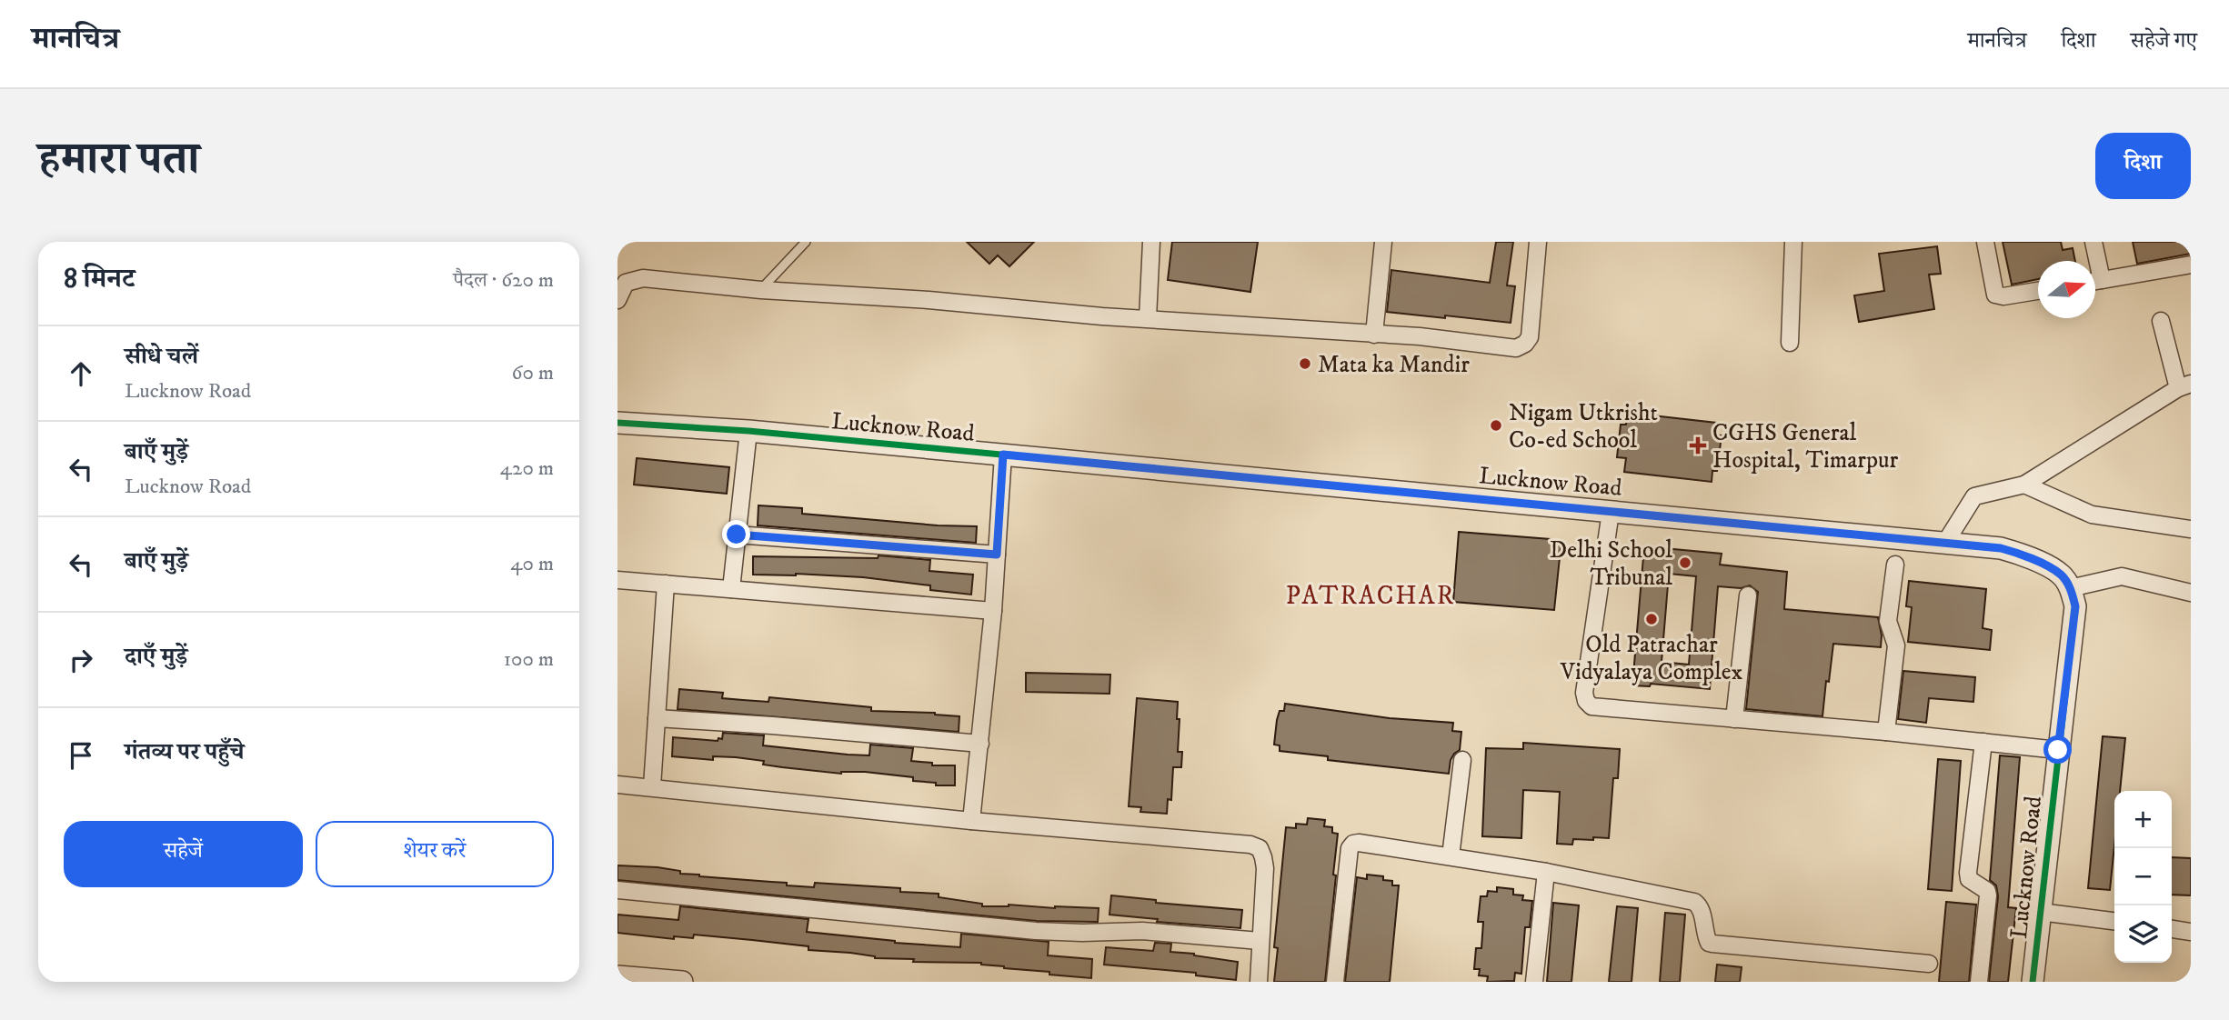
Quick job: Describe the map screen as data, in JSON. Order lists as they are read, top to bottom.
{
  "streets": {
    "street": ["Lucknow Road"]
  },
  "districts": ["PATRACHAR"],
  "places": {
    "other": [
      "Mata ka Mandir",
      "Nigam Utkrisht Co-ed School",
      "Delhi School Tribunal",
      "Old Patrachar Vidyalaya Complex"
    ],
    "health": ["CGHS General Hospital, Timarpur"]
  },
  "north": "right",
  "page": {
    "header": "मानचित्र",
    "nav": ["मानचित्र", "दिशा", "सहेजे गए"],
    "title": "हमारा पता",
    "buttons": [
      "दिशा",
      ["सहेजें", "शेयर करें"]
    ],
    "heading": ["8 मिनट", "पैदल · 620 m"],
    "list": [
      ["सीधे चलें", "Lucknow Road", "60 m"],
      ["बाएँ मुड़ें", "Lucknow Road", "420 m"],
      ["बाएँ मुड़ें", "40 m"],
      ["दाएँ मुड़ें", "100 m"],
      "गंतव्य पर पहुँचे"
    ],
    "map_buttons": ["+", "−"]
  }
}
